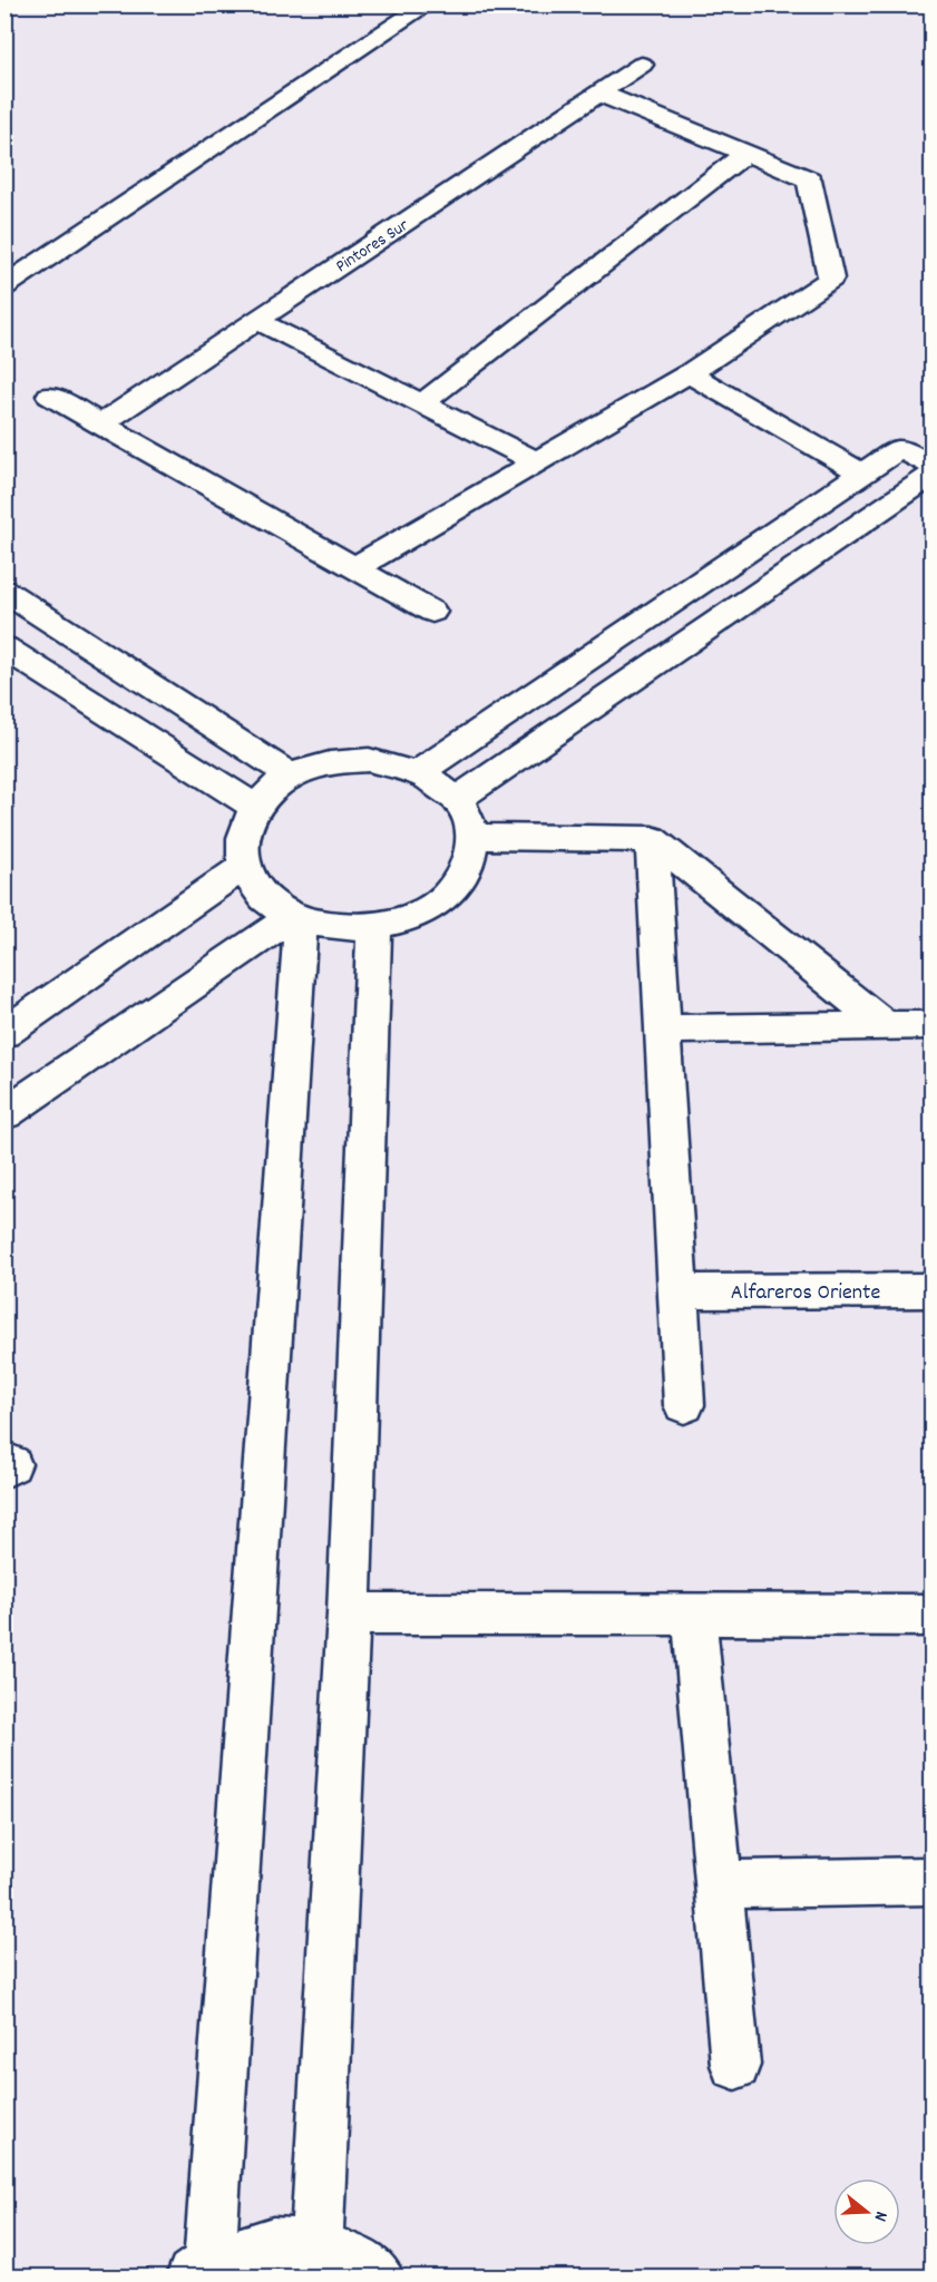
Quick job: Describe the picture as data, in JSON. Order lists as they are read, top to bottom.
{
  "streets": {
    "street": ["Pintores Sur", "Alfareros Oriente"]
  },
  "north": "right"
}
